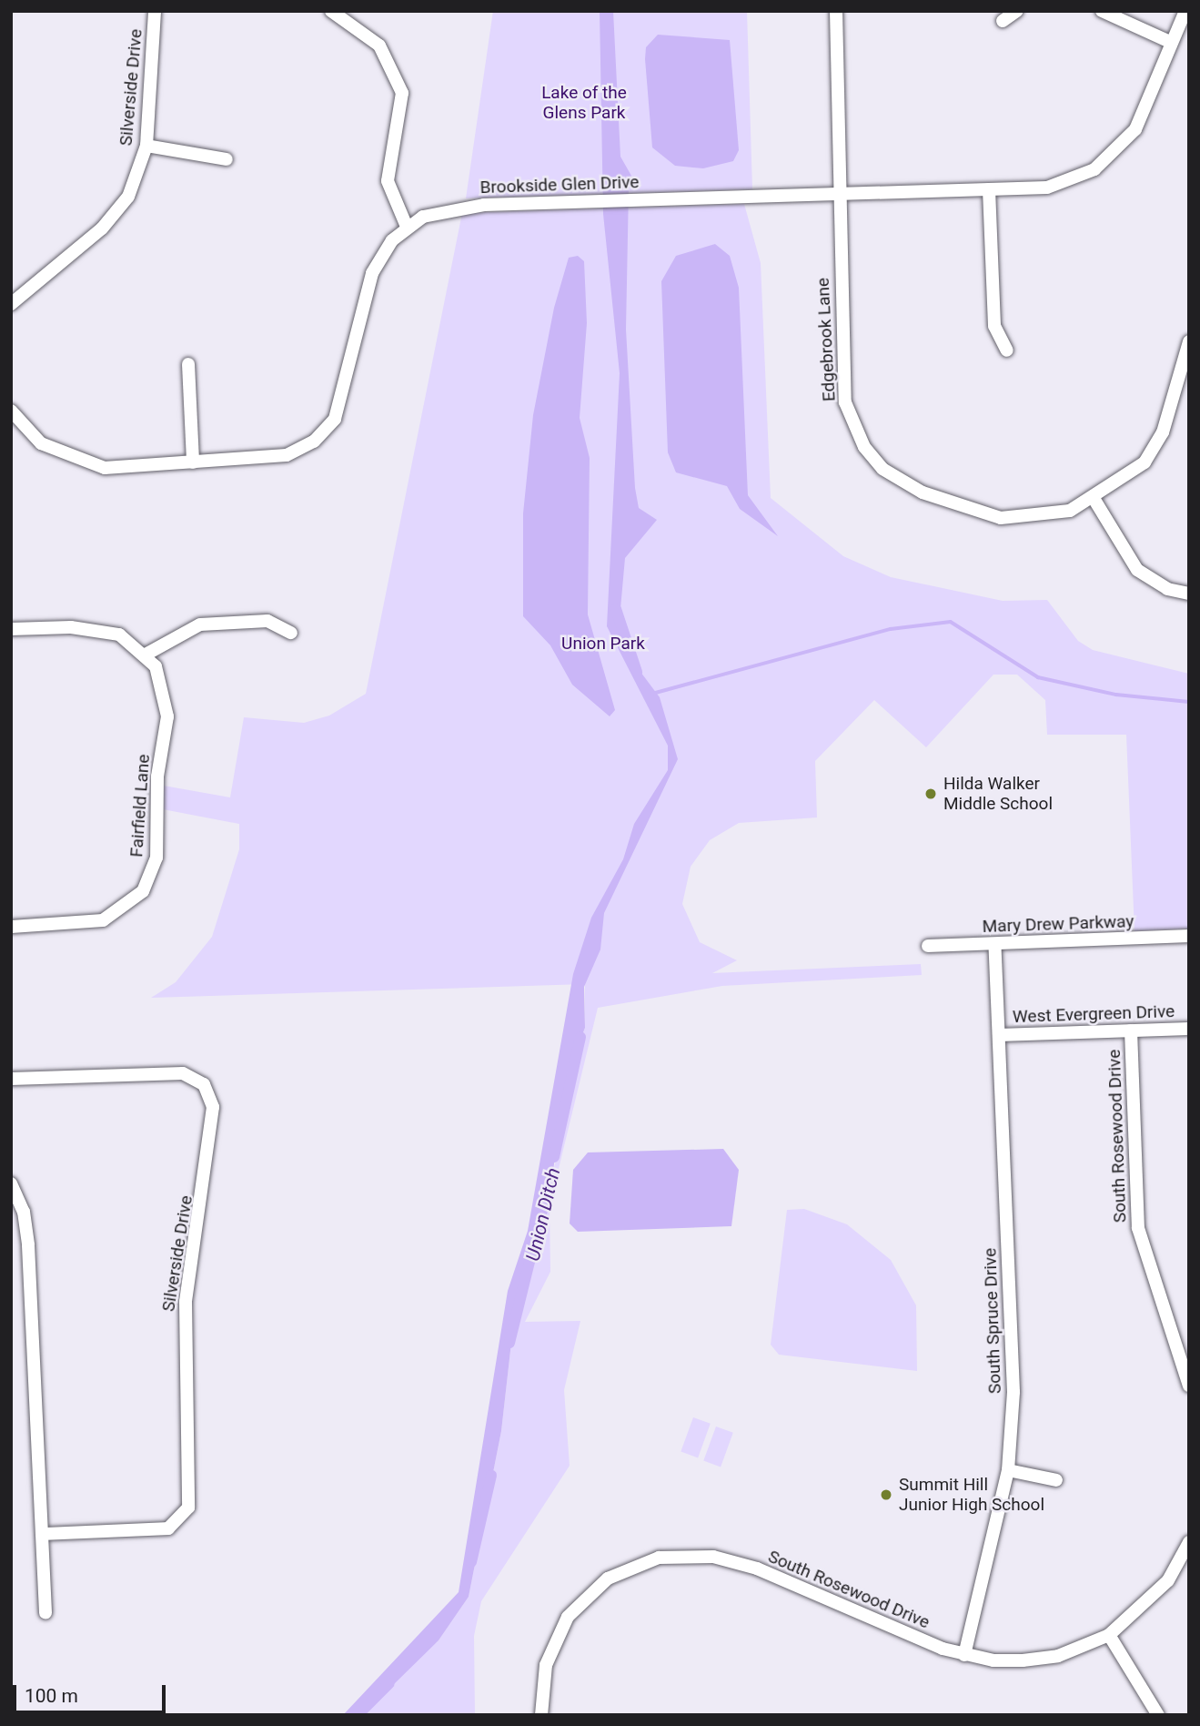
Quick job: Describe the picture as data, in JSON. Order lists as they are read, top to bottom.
{
  "streets": {
    "street": [
      "Silverside Drive",
      "Brookside Glen Drive",
      "Edgebrook Lane",
      "Fairfield Lane",
      "Mary Drew Parkway",
      "West Evergreen Drive",
      "South Rosewood Drive",
      "South Spruce Drive"
    ]
  },
  "crossings": [
    ["Brookside Glen Drive", "Edgebrook Lane"],
    ["Mary Drew Parkway", "South Spruce Drive"],
    ["West Evergreen Drive", "South Rosewood Drive"],
    ["West Evergreen Drive", "South Spruce Drive"],
    ["South Rosewood Drive", "South Spruce Drive"]
  ],
  "water": ["Union Ditch"],
  "parks": ["Lake of the Glens Park", "Union Park"],
  "places": ["Hilda Walker Middle School", "Summit Hill Junior High School"],
  "scale_bar": "100 m"
}
